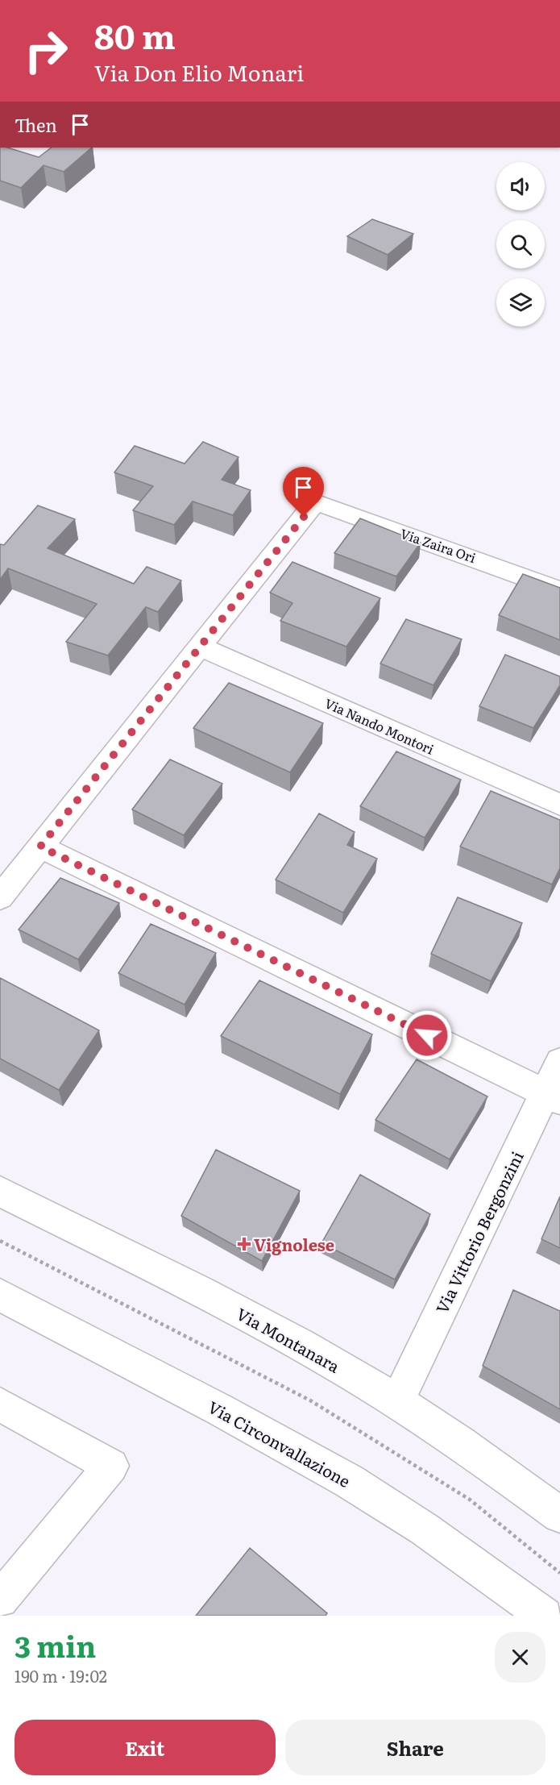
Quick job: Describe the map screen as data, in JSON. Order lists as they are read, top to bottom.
{
  "streets": {
    "street": [
      "Via Zaira Ori",
      "Via Nando Montori",
      "Via Vittorio Bergonzini",
      "Via Montanara",
      "Via Circonvallazione"
    ]
  },
  "crossings": [
    ["Via Zaira Ori", "Via Nando Montori"],
    ["Via Vittorio Bergonzini", "Via Montanara"]
  ],
  "places": {
    "health": ["Vignolese"]
  },
  "page": {
    "turn": ["80 m", "Via Don Elio Monari"],
    "then": "Then",
    "heading": ["3 min", "190 m · 19:02"],
    "buttons": ["Exit", "Share"]
  }
}
